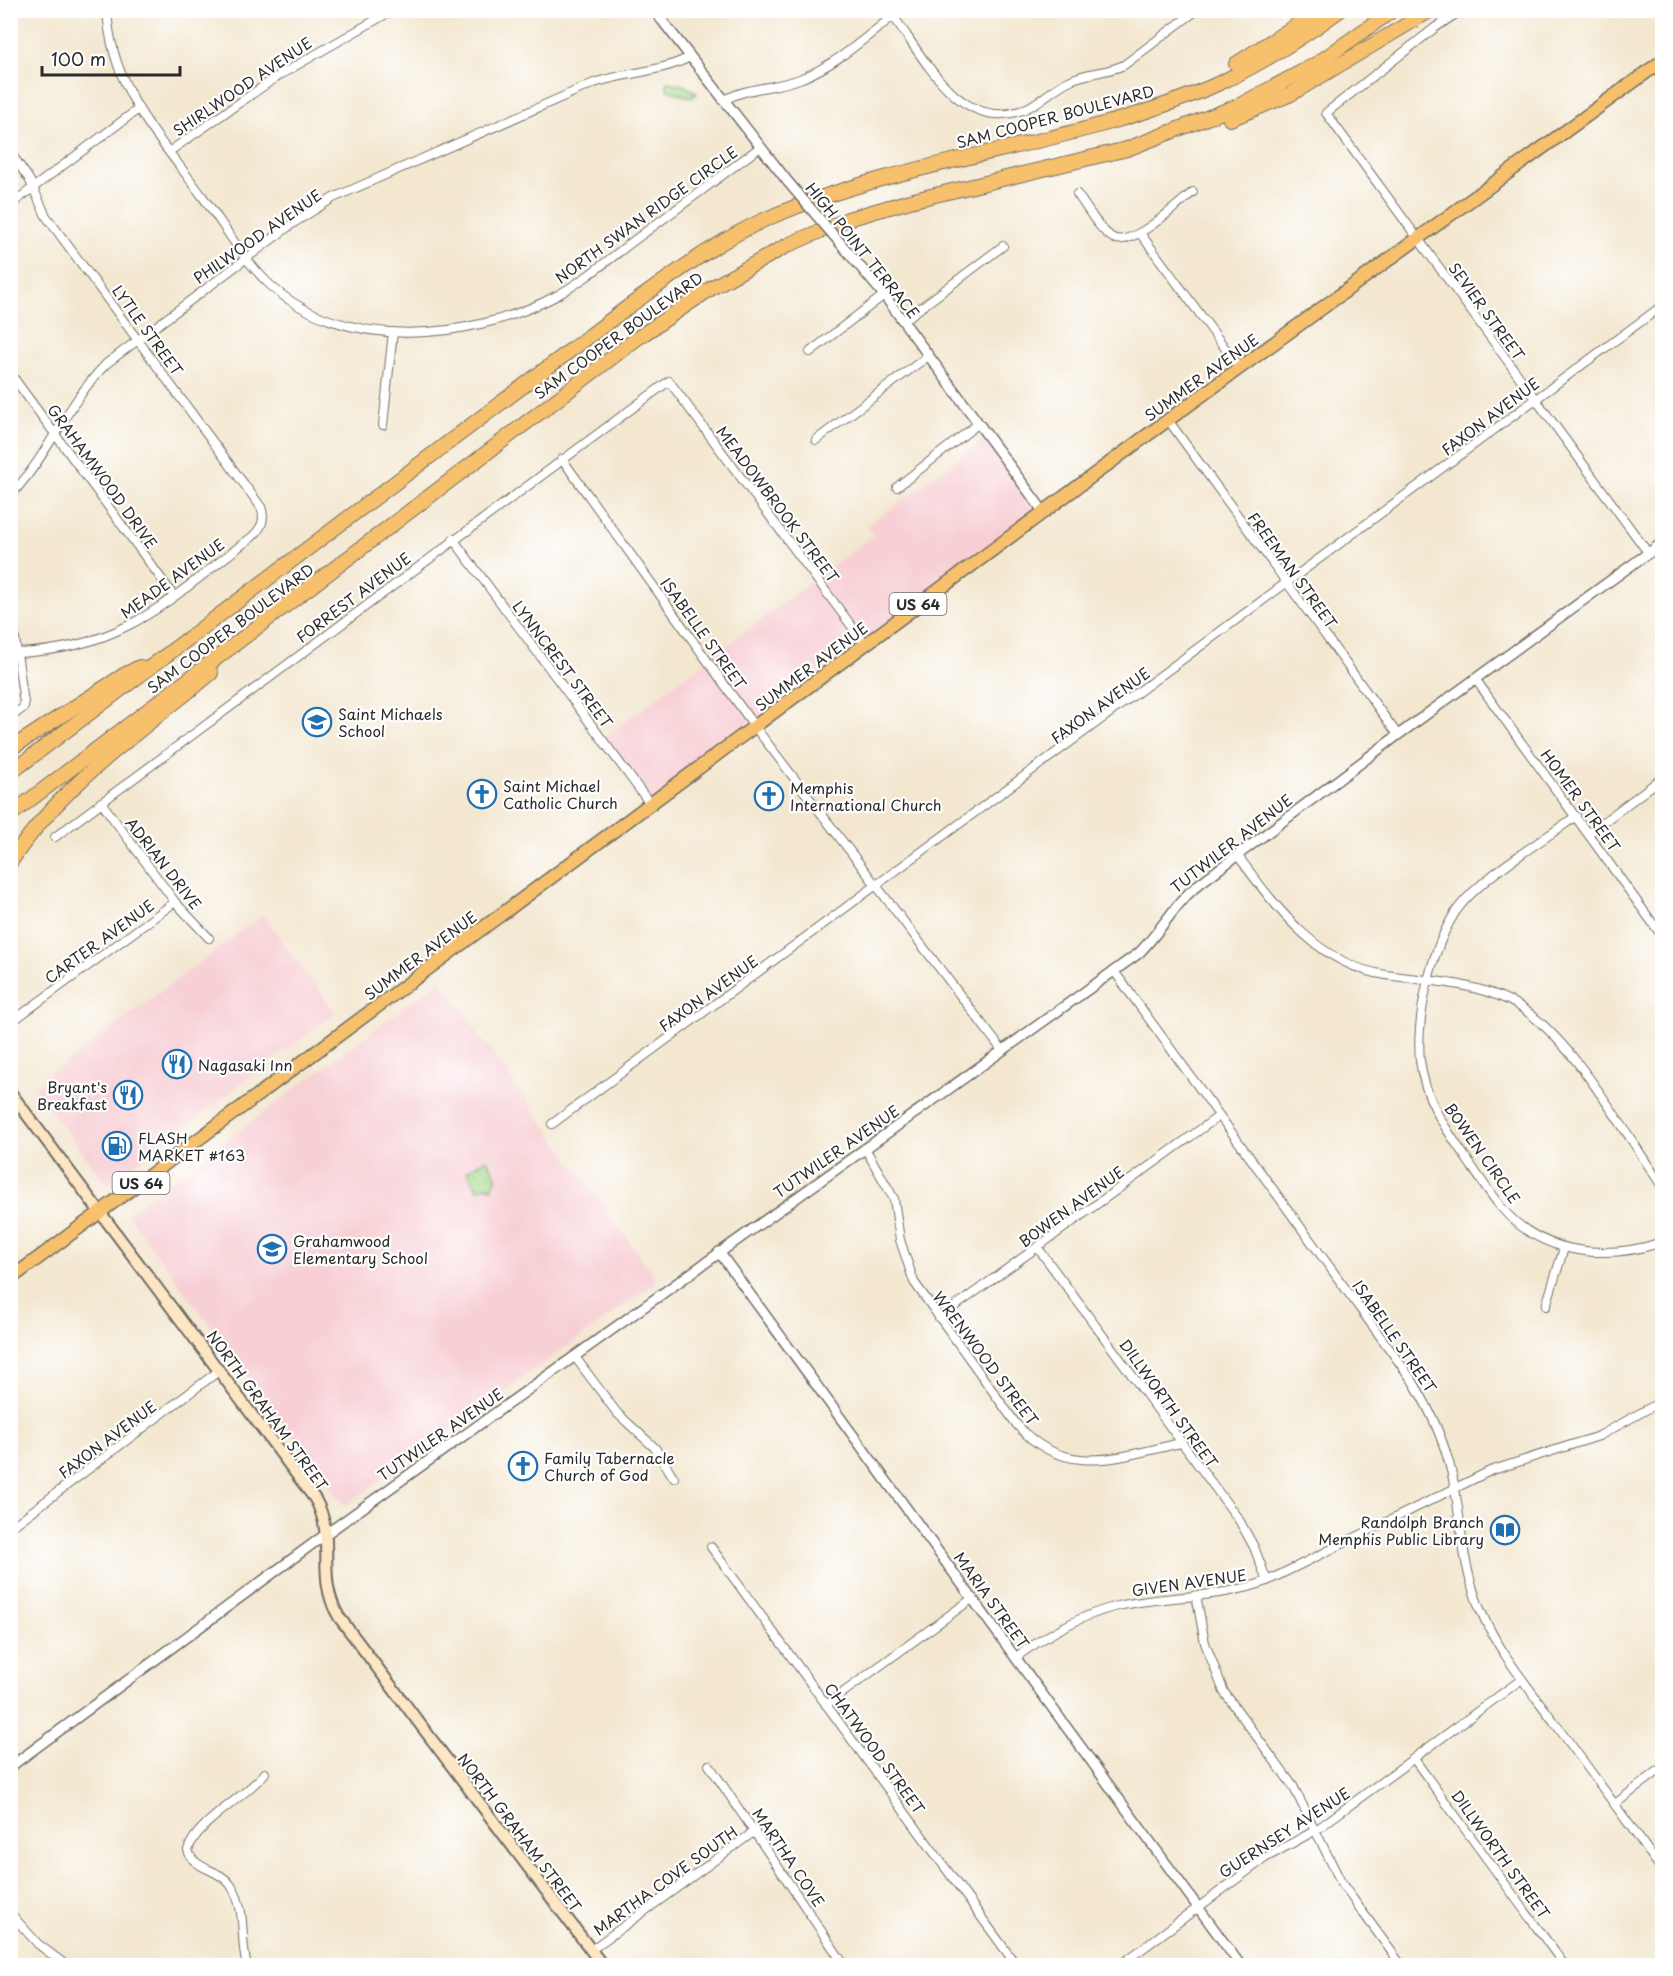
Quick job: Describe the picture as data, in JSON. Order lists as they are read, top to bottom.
{
  "streets": {
    "highway": ["SAM COOPER BOULEVARD"],
    "main road": ["SUMMER AVENUE", "US 64", "NORTH GRAHAM STREET"],
    "street": [
      "SHIRLWOOD AVENUE",
      "NORTH SWAN RIDGE CIRCLE",
      "PHILWOOD AVENUE",
      "HIGH POINT TERRACE",
      "SEVIER STREET",
      "LYTLE STREET",
      "FAXON AVENUE",
      "GRAHAMWOOD DRIVE",
      "MEADOWBROOK STREET",
      "FREEMAN STREET",
      "MEADE AVENUE",
      "FORREST AVENUE",
      "ISABELLE STREET",
      "LYNNCREST STREET",
      "HOMER STREET",
      "TUTWILER AVENUE",
      "ADRIAN DRIVE",
      "CARTER AVENUE",
      "BOWEN CIRCLE",
      "BOWEN AVENUE",
      "WRENWOOD STREET",
      "DILLWORTH STREET",
      "GIVEN AVENUE",
      "MARIA STREET",
      "CHATWOOD STREET",
      "GUERNSEY AVENUE",
      "MARTHA COVE",
      "MARTHA COVE SOUTH"
    ]
  },
  "crossings": [
    ["SHIRLWOOD AVENUE", "NORTH SWAN RIDGE CIRCLE"],
    ["NORTH SWAN RIDGE CIRCLE", "PHILWOOD AVENUE"],
    ["NORTH SWAN RIDGE CIRCLE", "HIGH POINT TERRACE"],
    ["PHILWOOD AVENUE", "HIGH POINT TERRACE"],
    ["PHILWOOD AVENUE", "LYTLE STREET"],
    ["PHILWOOD AVENUE", "GRAHAMWOOD DRIVE"],
    ["HIGH POINT TERRACE", "SUMMER AVENUE"],
    ["SEVIER STREET", "SUMMER AVENUE"],
    ["SEVIER STREET", "FAXON AVENUE"],
    ["SEVIER STREET", "TUTWILER AVENUE"],
    ["LYTLE STREET", "MEADE AVENUE"],
    ["SUMMER AVENUE", "MEADOWBROOK STREET"],
    ["SUMMER AVENUE", "FREEMAN STREET"],
    ["SUMMER AVENUE", "ISABELLE STREET"],
    ["SUMMER AVENUE", "LYNNCREST STREET"],
    ["SUMMER AVENUE", "NORTH GRAHAM STREET"],
    ["FAXON AVENUE", "FREEMAN STREET"],
    ["FAXON AVENUE", "ISABELLE STREET"],
    ["FAXON AVENUE", "NORTH GRAHAM STREET"],
    ["GRAHAMWOOD DRIVE", "MEADE AVENUE"],
    ["MEADOWBROOK STREET", "FORREST AVENUE"],
    ["FREEMAN STREET", "TUTWILER AVENUE"],
    ["FORREST AVENUE", "ISABELLE STREET"],
    ["FORREST AVENUE", "LYNNCREST STREET"],
    ["FORREST AVENUE", "ADRIAN DRIVE"],
    ["ISABELLE STREET", "TUTWILER AVENUE"],
    ["ISABELLE STREET", "BOWEN AVENUE"],
    ["ISABELLE STREET", "GIVEN AVENUE"],
    ["ISABELLE STREET", "GUERNSEY AVENUE"],
    ["HOMER STREET", "TUTWILER AVENUE"],
    ["TUTWILER AVENUE", "WRENWOOD STREET"],
    ["TUTWILER AVENUE", "NORTH GRAHAM STREET"],
    ["TUTWILER AVENUE", "MARIA STREET"],
    ["ADRIAN DRIVE", "CARTER AVENUE"],
    ["BOWEN AVENUE", "WRENWOOD STREET"],
    ["BOWEN AVENUE", "DILLWORTH STREET"],
    ["WRENWOOD STREET", "DILLWORTH STREET"],
    ["DILLWORTH STREET", "GIVEN AVENUE"],
    ["DILLWORTH STREET", "GUERNSEY AVENUE"],
    ["NORTH GRAHAM STREET", "MARTHA COVE SOUTH"],
    ["GIVEN AVENUE", "MARIA STREET"],
    ["MARIA STREET", "GUERNSEY AVENUE"],
    ["MARTHA COVE", "MARTHA COVE SOUTH"]
  ],
  "places": {
    "school or university": ["Saint Michaels School", "Grahamwood Elementary School"],
    "church": ["Saint Michael Catholic Church", "Memphis International Church", "Family Tabernacle Church of God"],
    "restaurant": ["Nagasaki Inn", "Bryant's Breakfast"],
    "fuel station": ["FLASH MARKET #163"],
    "library": ["Randolph Branch Memphis Public Library"]
  },
  "scale_bar": "100 m"
}
